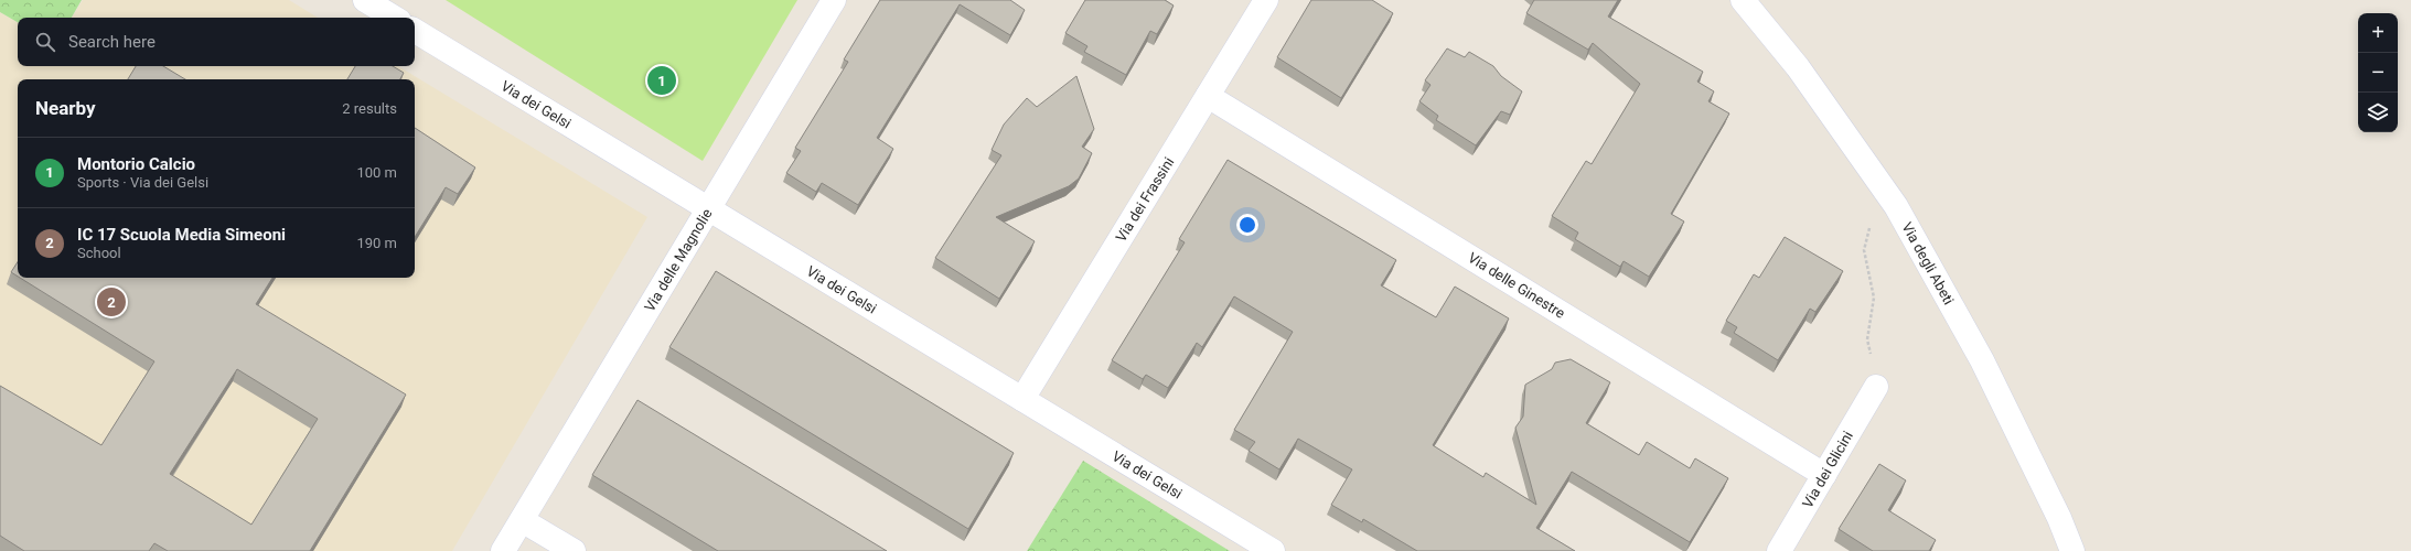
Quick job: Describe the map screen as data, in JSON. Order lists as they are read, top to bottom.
{
  "streets": {
    "street": [
      "Via dei Gelsi",
      "Via dei Frassini",
      "Via delle Magnolie",
      "Via degli Abeti",
      "Via delle Ginestre",
      "Via dei Glicini"
    ]
  },
  "crossings": [
    ["Via dei Gelsi", "Via dei Frassini"],
    ["Via dei Gelsi", "Via delle Magnolie"],
    ["Via dei Frassini", "Via delle Ginestre"],
    ["Via delle Ginestre", "Via dei Glicini"]
  ],
  "page": {
    "map_buttons": ["+", "−"],
    "search": "Search here",
    "pins": ["1", "2"],
    "heading": ["Nearby", "2 results"],
    "list": [
      {
        "mark": "1",
        "name": "Montorio Calcio",
        "note": "Sports · Via dei Gelsi",
        "value": "100 m"
      },
      {
        "mark": "2",
        "name": "IC 17 Scuola Media Simeoni",
        "note": "School",
        "value": "190 m"
      }
    ]
  }
}
